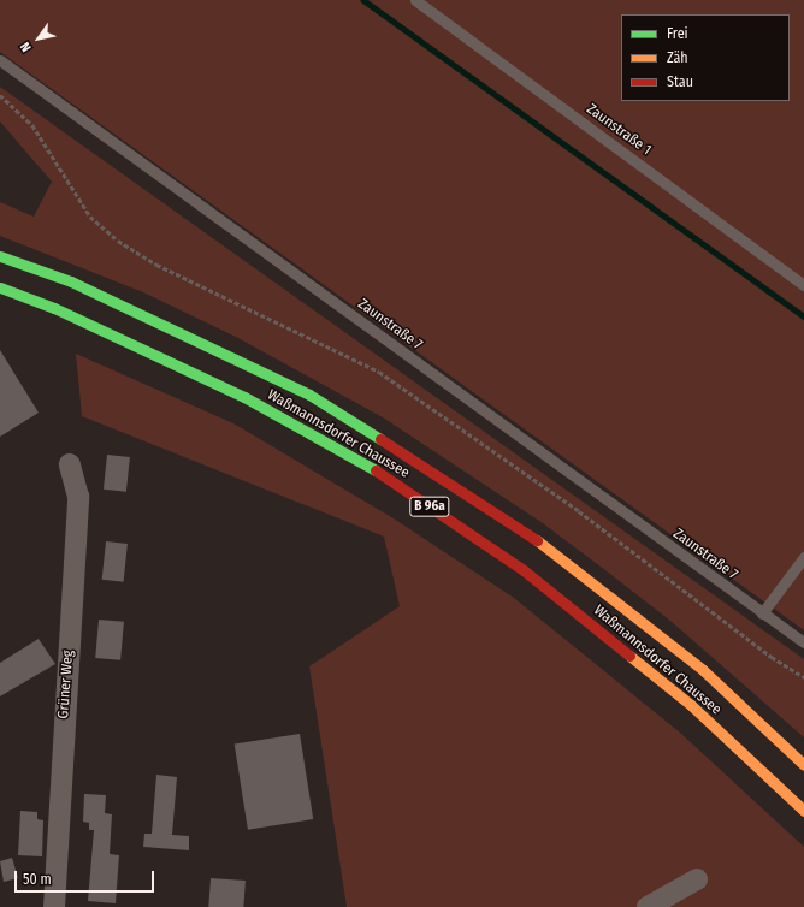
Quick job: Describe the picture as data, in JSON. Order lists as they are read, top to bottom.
{
  "streets": {
    "main road": ["Waßmannsdorfer Chaussee", "B 96a"],
    "street": ["Grüner Weg"],
    "lane": ["Zaunstraße 1", "Zaunstraße 7"]
  },
  "legend": ["Frei", "Zäh", "Stau"],
  "scale_bar": "50 m",
  "north": "bottom left"
}
